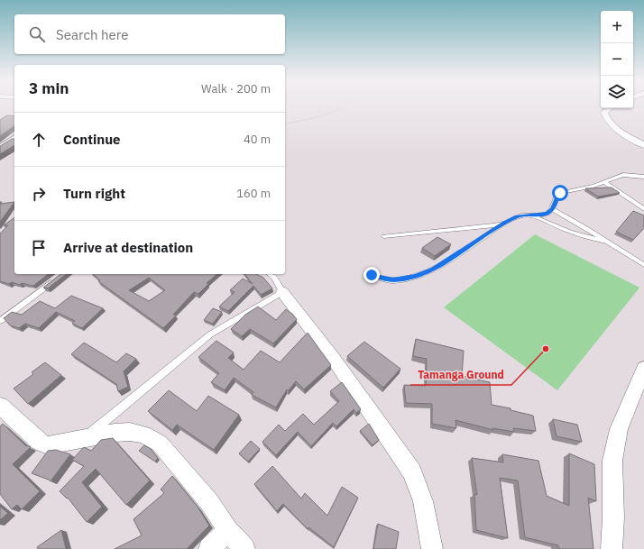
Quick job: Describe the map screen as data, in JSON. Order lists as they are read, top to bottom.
{
  "places": ["Tamanga Ground"],
  "page": {
    "map_buttons": ["+", "−"],
    "search": "Search here",
    "heading": ["3 min", "Walk · 200 m"],
    "list": [
      ["Continue", "40 m"],
      ["Turn right", "160 m"],
      "Arrive at destination"
    ]
  }
}
